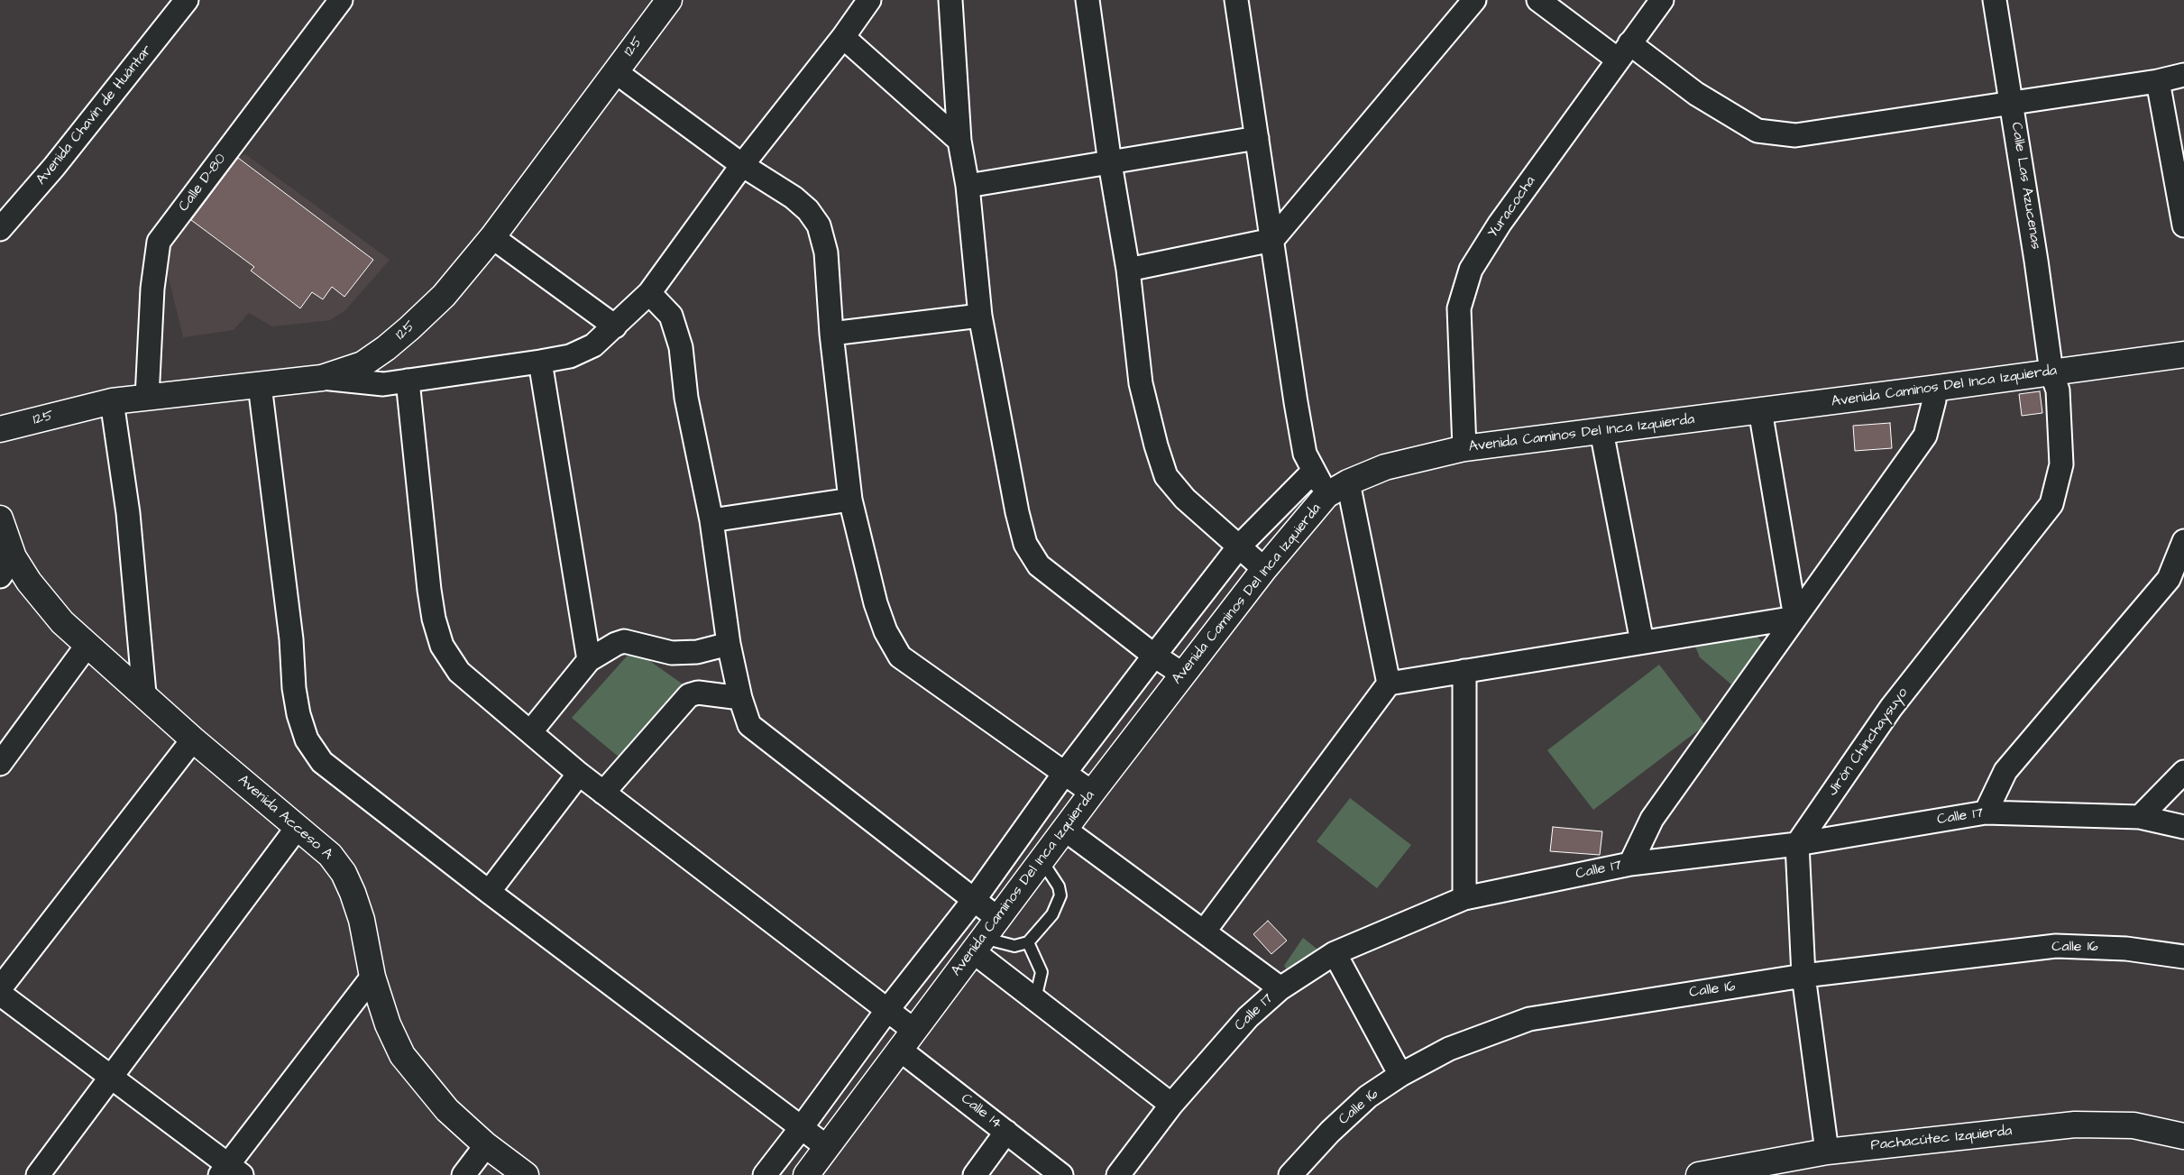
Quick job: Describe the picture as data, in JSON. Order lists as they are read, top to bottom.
{
  "streets": {
    "main road": [
      "125",
      "Avenida Caminos Del Inca Izquierda",
      "Avenida Acceso A",
      "Pachacútec Izquierda"
    ],
    "street": [
      "Avenida Chavín de Huántar",
      "Calle D-80",
      "Calle Las Azucenas",
      "Yuracocha",
      "Jirón Chinchaysuyo",
      "Calle 17",
      "Calle 16",
      "Calle 14"
    ]
  },
  "crossings": [
    ["125", "Calle D-80"],
    ["Calle Las Azucenas", "Avenida Caminos Del Inca Izquierda"],
    ["Calle Las Azucenas", "Jirón Chinchaysuyo"],
    ["Yuracocha", "Avenida Caminos Del Inca Izquierda"],
    ["Avenida Caminos Del Inca Izquierda", "Jirón Chinchaysuyo"],
    ["Avenida Caminos Del Inca Izquierda", "Calle 14"],
    ["Jirón Chinchaysuyo", "Calle 17"]
  ]
}
